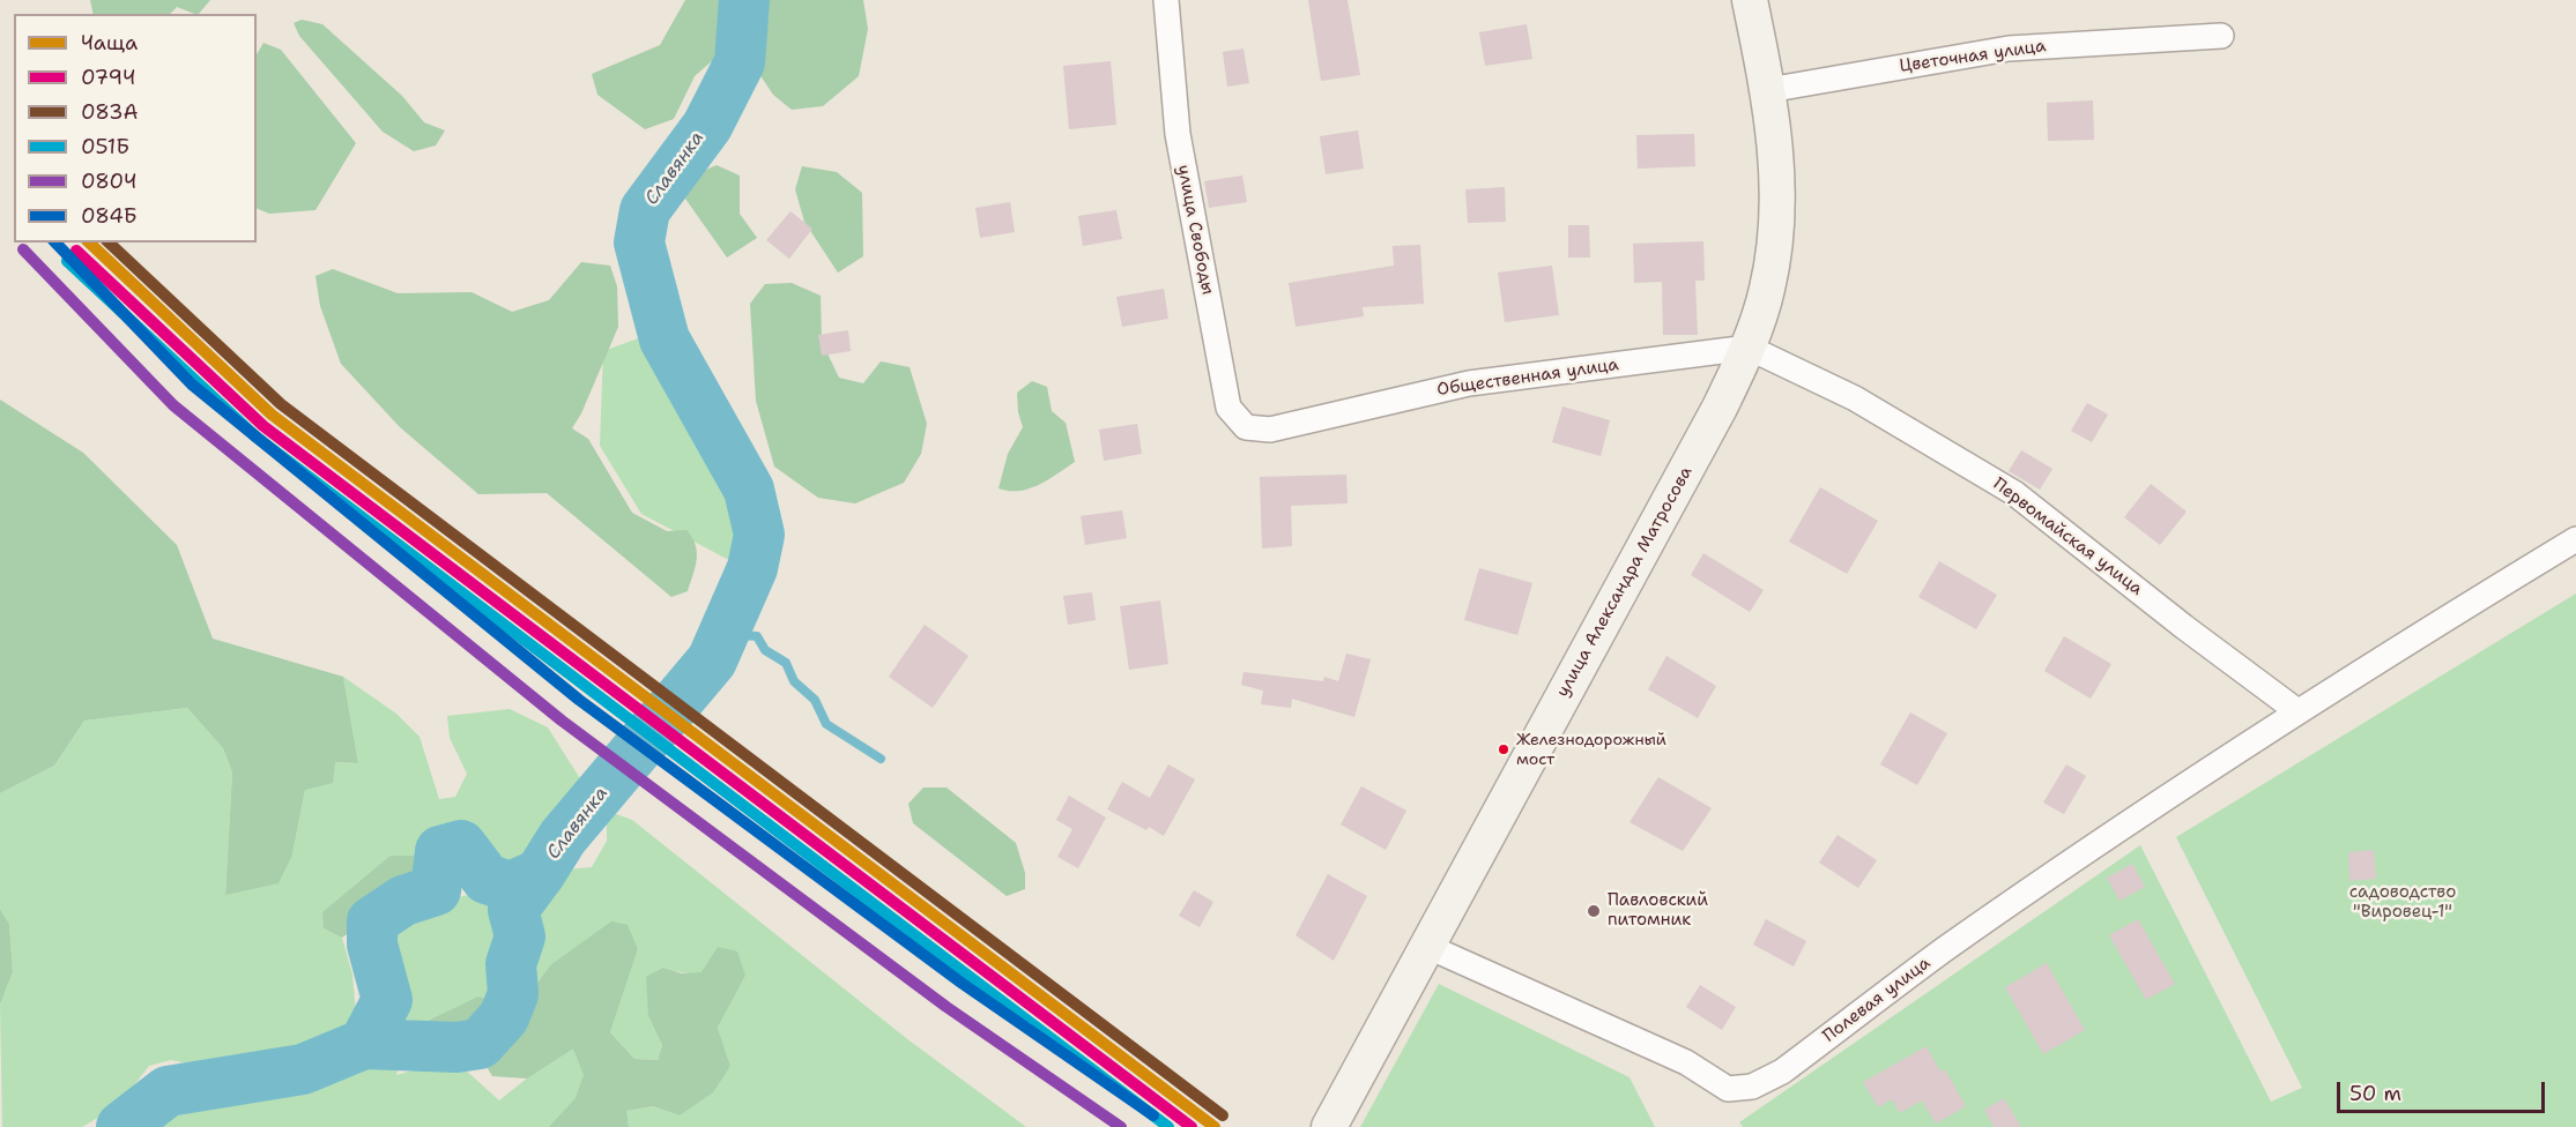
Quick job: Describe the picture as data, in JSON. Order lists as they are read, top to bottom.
{
  "streets": {
    "main road": ["улица Александра Матросова"],
    "street": [
      "Цветочная улица",
      "улица Свободы",
      "Общественная улица",
      "Первомайская улица",
      "Полевая улица"
    ]
  },
  "crossings": [
    ["Цветочная улица", "улица Александра Матросова"],
    ["улица Свободы", "Общественная улица"],
    ["Общественная улица", "Первомайская улица"],
    ["Общественная улица", "улица Александра Матросова"],
    ["Первомайская улица", "улица Александра Матросова"],
    ["Первомайская улица", "Полевая улица"],
    ["улица Александра Матросова", "Полевая улица"]
  ],
  "water": ["Славянка"],
  "parks": ["садоводство \"Вировец-1\""],
  "places": ["Железнодорожный мост", "Павловский питомник"],
  "lines": [
    "transit line Чаща",
    "transit line 083А",
    "transit line 084Б",
    "transit line 080Ч",
    "transit line 079Ч",
    "transit line 051Б"
  ],
  "legend": [
    "Чаща",
    "079Ч",
    "083А",
    "051Б",
    "080Ч",
    "084Б"
  ],
  "scale_bar": "50 m"
}
